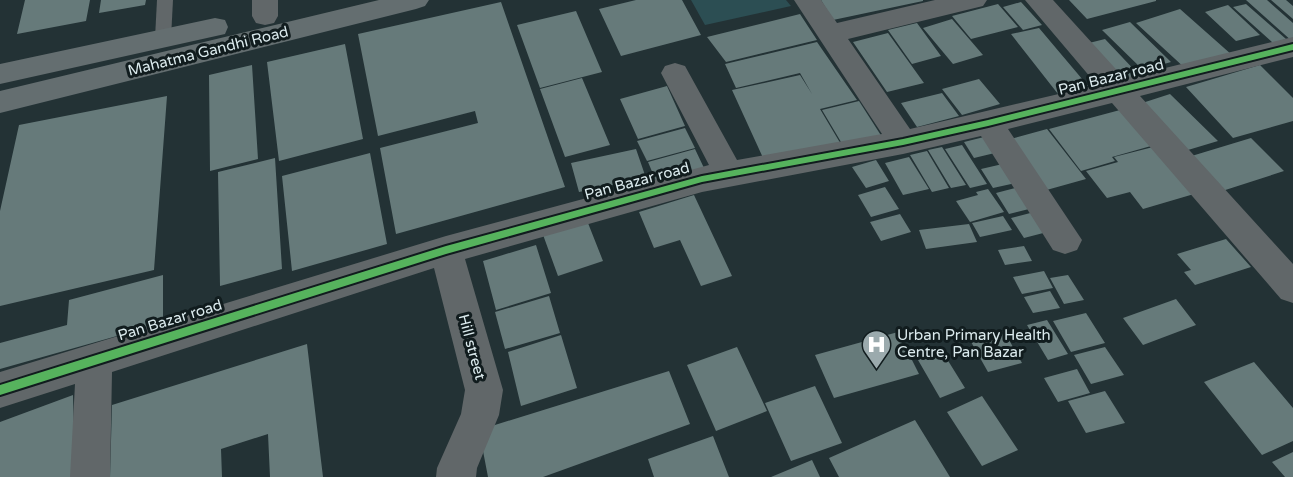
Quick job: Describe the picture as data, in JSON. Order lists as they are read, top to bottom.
{
  "streets": {
    "highway": ["Mahatma Gandhi Road"],
    "street": ["Pan Bazar road", "Hill street"]
  },
  "crossings": [
    ["Pan Bazar road", "Hill street"]
  ],
  "places": {
    "hospital": ["Urban Primary Health Centre, Pan Bazar"]
  }
}
